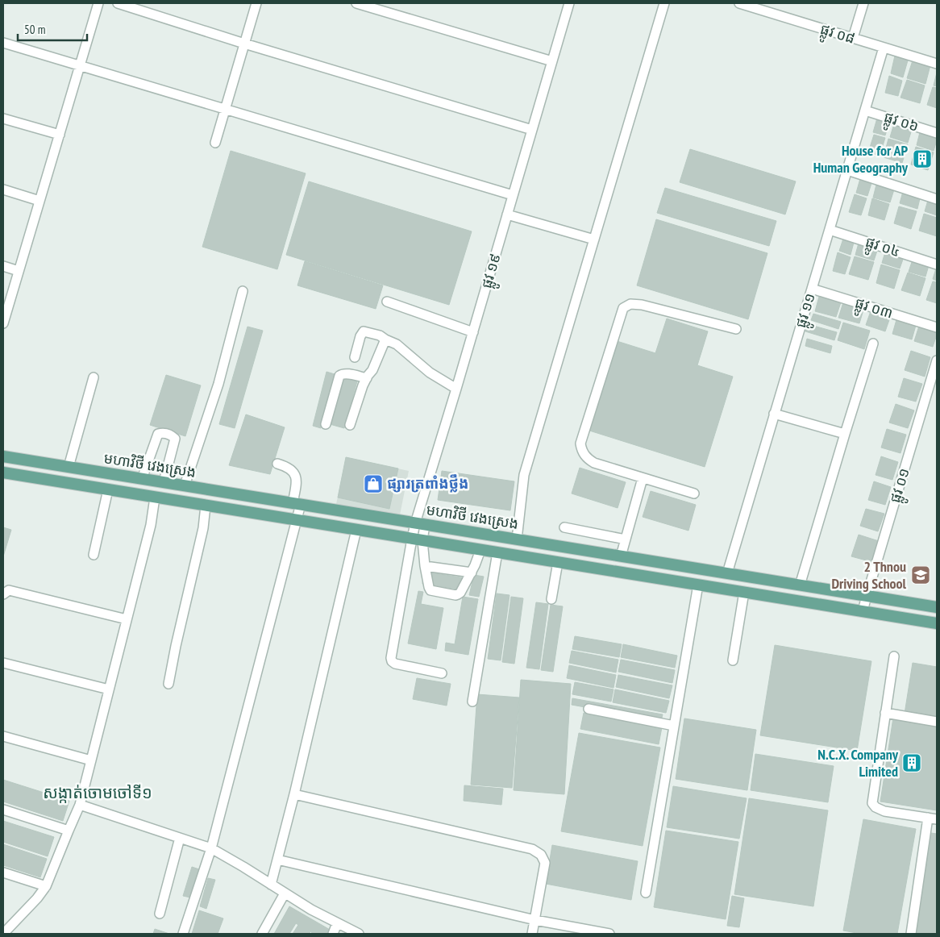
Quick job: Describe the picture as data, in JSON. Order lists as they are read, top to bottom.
{
  "streets": {
    "main road": ["មហាវិថី វេងស្រេង"],
    "street": [
      "ផ្លូវ ០៨",
      "ផ្លូវ ០៦",
      "ផ្លូវ ០៤",
      "ផ្លូវ ១៩",
      "ផ្លូវ ០៣",
      "ផ្លូវ ១១",
      "ផ្លូវ ០១"
    ]
  },
  "crossings": [
    ["ផ្លូវ ០៨", "ផ្លូវ ១១"],
    ["ផ្លូវ ០៦", "ផ្លូវ ១១"],
    ["ផ្លូវ ០៤", "ផ្លូវ ១១"],
    ["ផ្លូវ ១៩", "មហាវិថី វេងស្រេង"],
    ["ផ្លូវ ០៣", "ផ្លូវ ១១"],
    ["ផ្លូវ ១១", "មហាវិថី វេងស្រេង"],
    ["មហាវិថី វេងស្រេង", "ផ្លូវ ០១"]
  ],
  "districts": ["សង្កាត់ចោមចៅទី១"],
  "places": {
    "building": ["House for AP Human Geography", "N.C.X. Company Limited"],
    "shop": ["ផ្សារត្រពាំងថ្លឹង"],
    "school or university": ["2 Thnou Driving School"]
  },
  "scale_bar": "50 m"
}
